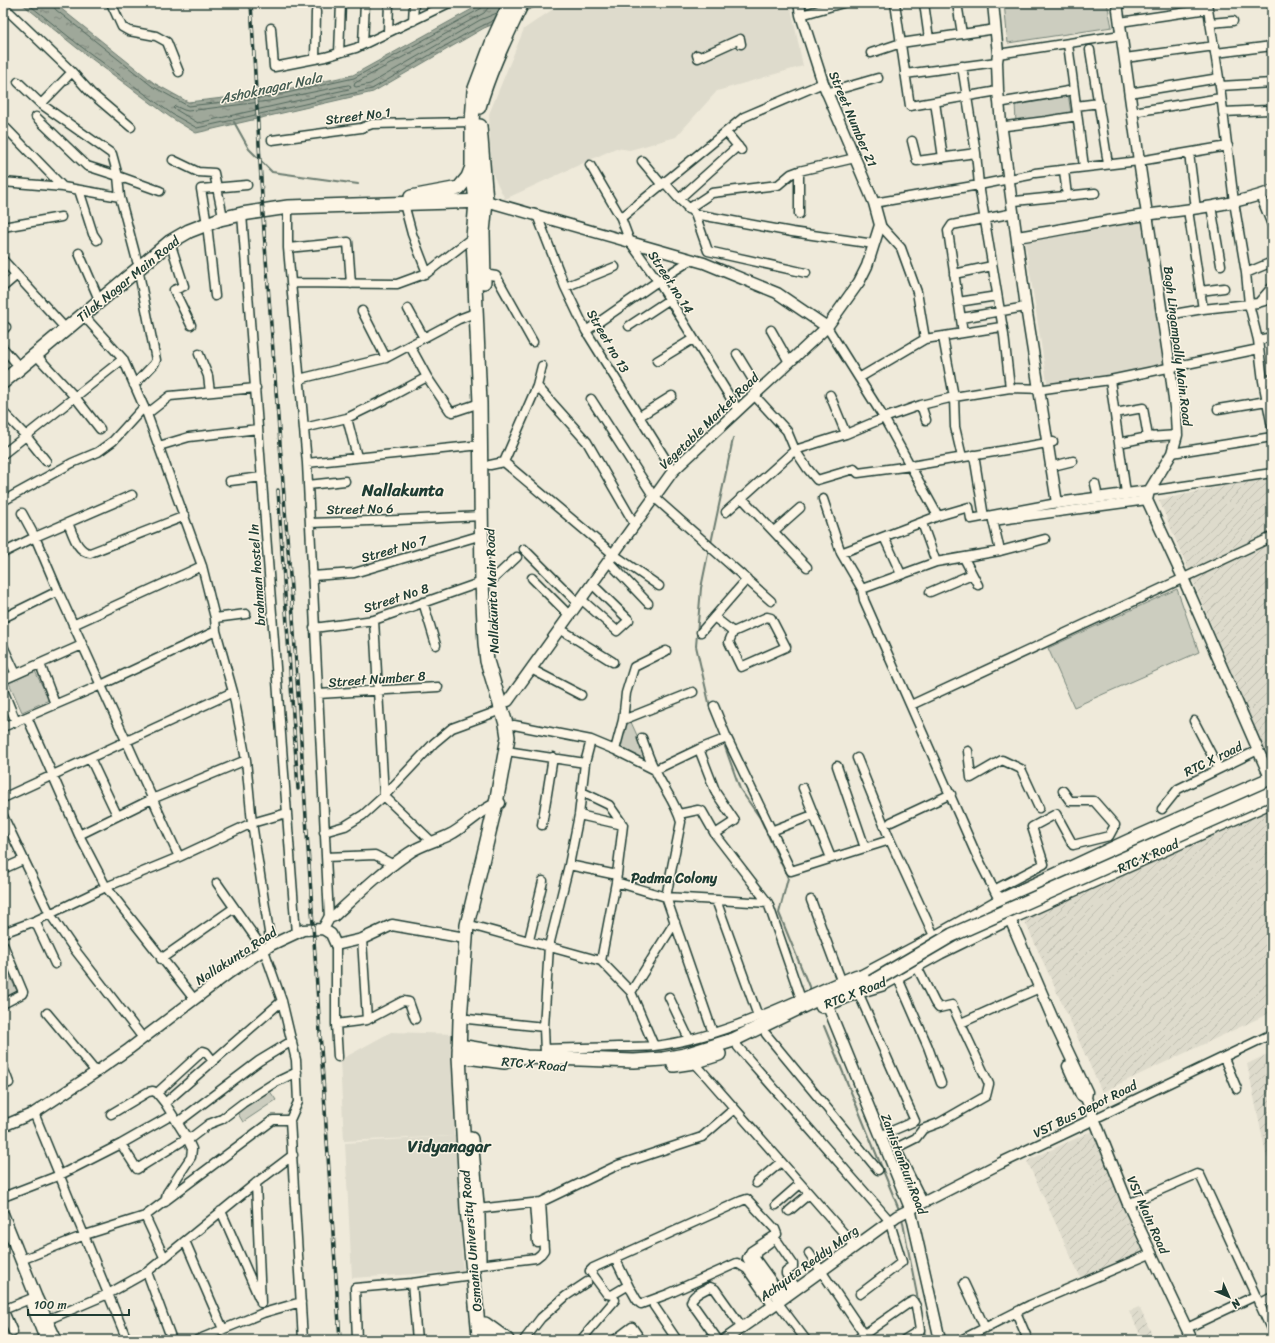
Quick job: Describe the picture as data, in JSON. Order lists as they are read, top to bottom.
{
  "streets": {
    "main road": [
      "Tilak Nagar Main Road",
      "Nallakunta Main Road",
      "RTC X Road",
      "Osmania University Road"
    ],
    "street": [
      "Street No 1",
      "Street Number 21",
      "Street no 14",
      "Street no 13",
      "Bagh Lingampally Main Road",
      "Vegetable Market Road",
      "Street No 6",
      "Street No 7",
      "brahman hostel ln",
      "Street No 8",
      "Street Number 8",
      "RTC X road",
      "Nallakunta Road",
      "VST Bus Depot Road",
      "ZamistanPuri Road",
      "VST Main Road",
      "Achyuta Reddy Marg"
    ]
  },
  "crossings": [
    ["Tilak Nagar Main Road", "brahman hostel ln"],
    ["Tilak Nagar Main Road", "Nallakunta Main Road"],
    ["Street no 14", "Vegetable Market Road"],
    ["Street no 13", "Vegetable Market Road"],
    ["Vegetable Market Road", "Nallakunta Main Road"],
    ["Street No 6", "Nallakunta Main Road"],
    ["Street No 7", "Nallakunta Main Road"],
    ["brahman hostel ln", "Nallakunta Road"],
    ["Nallakunta Main Road", "Street No 8"],
    ["Nallakunta Main Road", "RTC X Road"],
    ["Nallakunta Main Road", "Osmania University Road"],
    ["RTC X road", "RTC X Road"],
    ["RTC X Road", "ZamistanPuri Road"],
    ["RTC X Road", "VST Main Road"],
    ["RTC X Road", "Osmania University Road"],
    ["VST Bus Depot Road", "ZamistanPuri Road"],
    ["VST Bus Depot Road", "VST Main Road"],
    ["VST Bus Depot Road", "Achyuta Reddy Marg"],
    ["ZamistanPuri Road", "Achyuta Reddy Marg"]
  ],
  "districts": ["Nallakunta", "Padma Colony", "Vidyanagar"],
  "water": ["Ashoknagar Nala"],
  "scale_bar": "100 m",
  "north": "bottom right"
}
